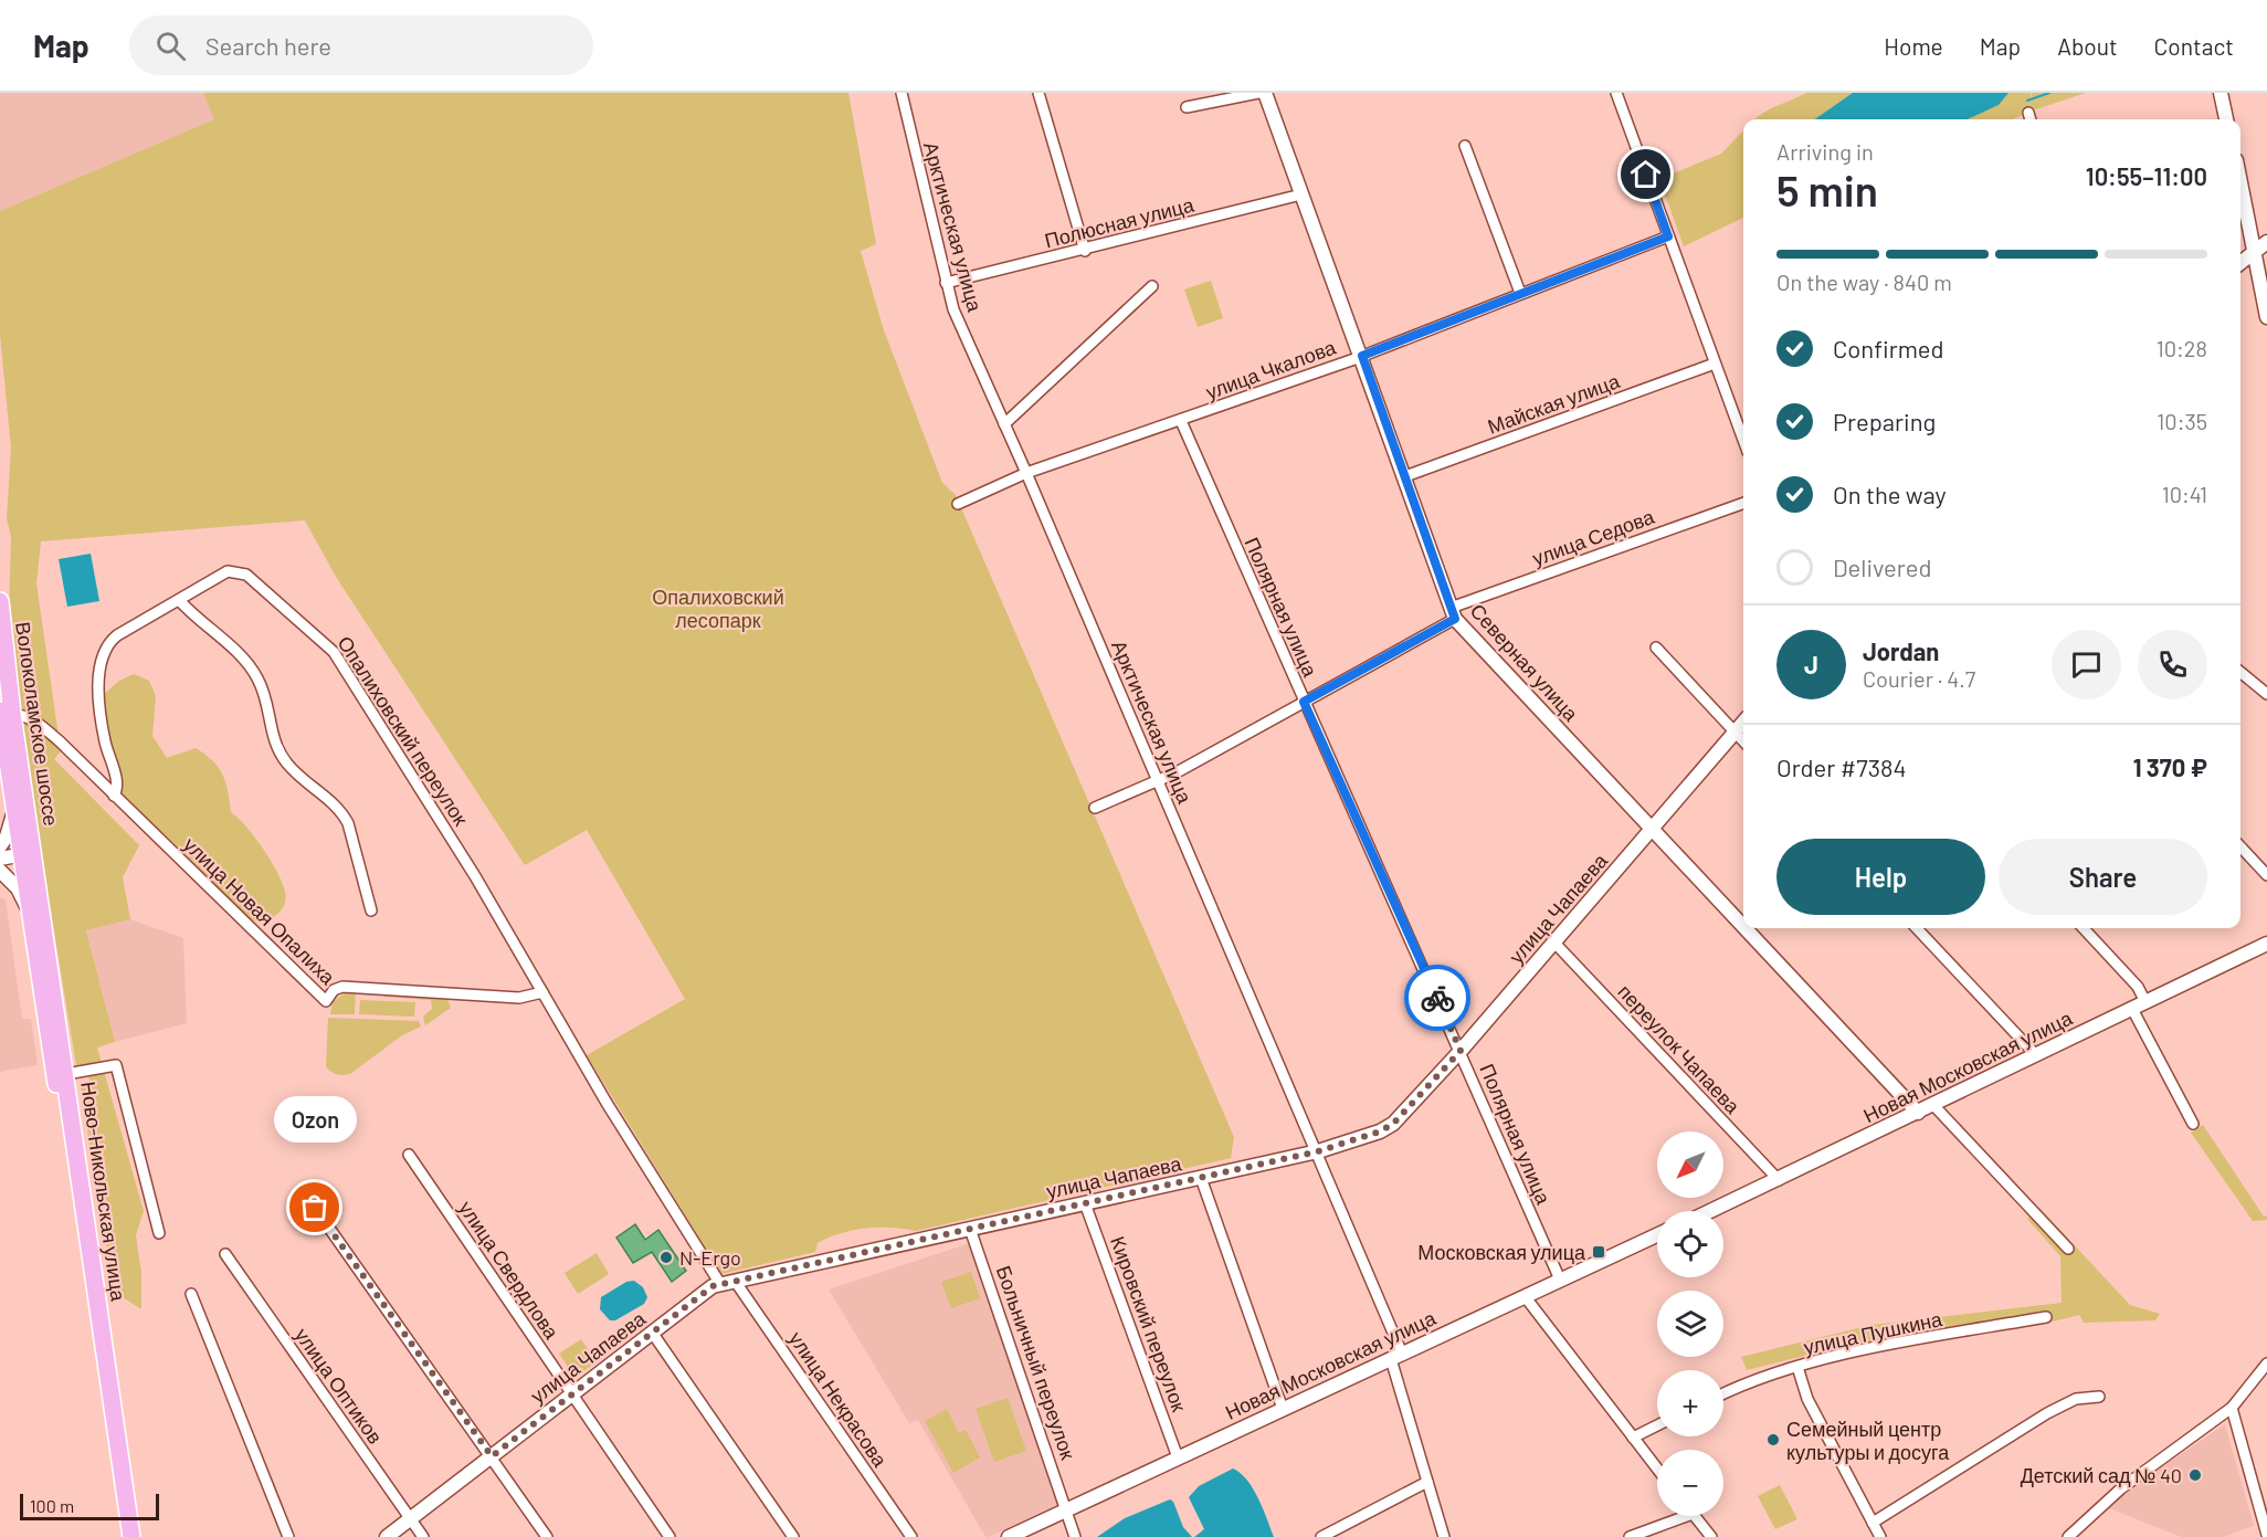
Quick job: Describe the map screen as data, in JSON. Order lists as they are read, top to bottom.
{
  "streets": {
    "main road": ["Волоколамское шоссе", "Ново-Никольская улица"],
    "street": [
      "Полюсная улица",
      "Арктическая улица",
      "улица Чкалова",
      "Майская улица",
      "улица Седова",
      "Полярная улица",
      "Северная улица",
      "Опалиховский переулок",
      "улица Чапаева",
      "улица Новая Опалиха",
      "переулок Чапаева",
      "Новая Московская улица",
      "улица Свердлова",
      "Кировский переулок",
      "улица Пушкина",
      "Больничный переулок",
      "улица Оптиков",
      "улица Некрасова"
    ]
  },
  "crossings": [
    ["Полюсная улица", "Арктическая улица"],
    ["Полюсная улица", "Северная улица"],
    ["Арктическая улица", "улица Чкалова"],
    ["Арктическая улица", "улица Седова"],
    ["Арктическая улица", "улица Чапаева"],
    ["Арктическая улица", "Новая Московская улица"],
    ["улица Чкалова", "Полярная улица"],
    ["улица Чкалова", "Северная улица"],
    ["Майская улица", "Северная улица"],
    ["улица Седова", "Полярная улица"],
    ["улица Седова", "Северная улица"],
    ["Полярная улица", "улица Чапаева"],
    ["Полярная улица", "Новая Московская улица"],
    ["Северная улица", "улица Чапаева"],
    ["Северная улица", "Новая Московская улица"],
    ["Волоколамское шоссе", "улица Новая Опалиха"],
    ["Волоколамское шоссе", "Ново-Никольская улица"],
    ["Опалиховский переулок", "улица Новая Опалиха"],
    ["улица Чапаева", "переулок Чапаева"],
    ["улица Чапаева", "улица Свердлова"],
    ["улица Чапаева", "Кировский переулок"],
    ["улица Чапаева", "Больничный переулок"],
    ["улица Чапаева", "улица Оптиков"],
    ["улица Чапаева", "улица Некрасова"],
    ["переулок Чапаева", "Новая Московская улица"],
    ["Новая Московская улица", "Кировский переулок"],
    ["Новая Московская улица", "Больничный переулок"]
  ],
  "parks": ["Опалиховский лесопарк"],
  "places": {
    "other": [
      "Ozon",
      "N-Ergo",
      "Семейный центр культуры и досуга",
      "Детский сад № 40"
    ],
    "transit": ["Московская улица"]
  },
  "scale_bar": "100 m",
  "north": "bottom left",
  "page": {
    "header": "Map",
    "search": "Search here",
    "nav": [
      "Home",
      "Map",
      "About",
      "Contact"
    ],
    "heading": ["5 min", "Arriving in", "10:55–11:00"],
    "panel": [
      "Jordan",
      "Courier · 4.7",
      "Order #7384",
      "1 370 ₽"
    ],
    "bar": "On the way · 840 m",
    "list": [
      ["Confirmed", "10:28"],
      ["Preparing", "10:35"],
      ["On the way", "10:41"],
      "Delivered"
    ],
    "round": "J",
    "buttons": ["Help", "Share"],
    "bubble": "Ozon",
    "map_buttons": ["+", "−"],
    "scale": "100 m"
  }
}
